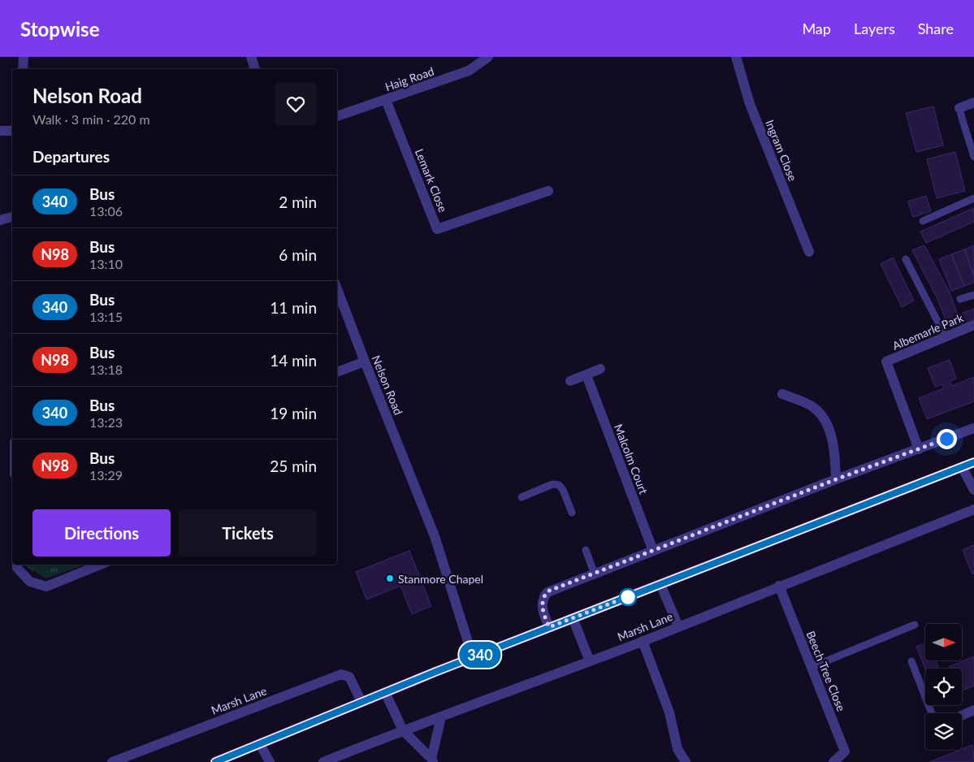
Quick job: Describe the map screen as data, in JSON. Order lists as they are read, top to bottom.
{
  "streets": {
    "street": [
      "Haig Road",
      "Ingram Close",
      "Lemark Close",
      "Albemarle Park",
      "Nelson Road",
      "Malcolm Court",
      "Marsh Lane",
      "Beech Tree Close"
    ]
  },
  "crossings": [
    ["Haig Road", "Lemark Close"],
    ["Marsh Lane", "Beech Tree Close"]
  ],
  "places": ["Stanmore Chapel"],
  "lines": ["bus line 340"],
  "north": "right",
  "page": {
    "header": "Stopwise",
    "nav": ["Map", "Layers", "Share"],
    "on_map": "340",
    "heading": [
      ["Nelson Road", "Walk · 3 min · 220 m"],
      "Departures"
    ],
    "list": [
      {
        "mark": "340",
        "name": "Bus",
        "note": "13:06",
        "value": "2 min"
      },
      {
        "mark": "N98",
        "name": "Bus",
        "note": "13:10",
        "value": "6 min"
      },
      {
        "mark": "340",
        "name": "Bus",
        "note": "13:15",
        "value": "11 min"
      },
      {
        "mark": "N98",
        "name": "Bus",
        "note": "13:18",
        "value": "14 min"
      },
      {
        "mark": "340",
        "name": "Bus",
        "note": "13:23",
        "value": "19 min"
      },
      {
        "mark": "N98",
        "name": "Bus",
        "note": "13:29",
        "value": "25 min"
      }
    ],
    "buttons": ["Directions", "Tickets"]
  }
}
